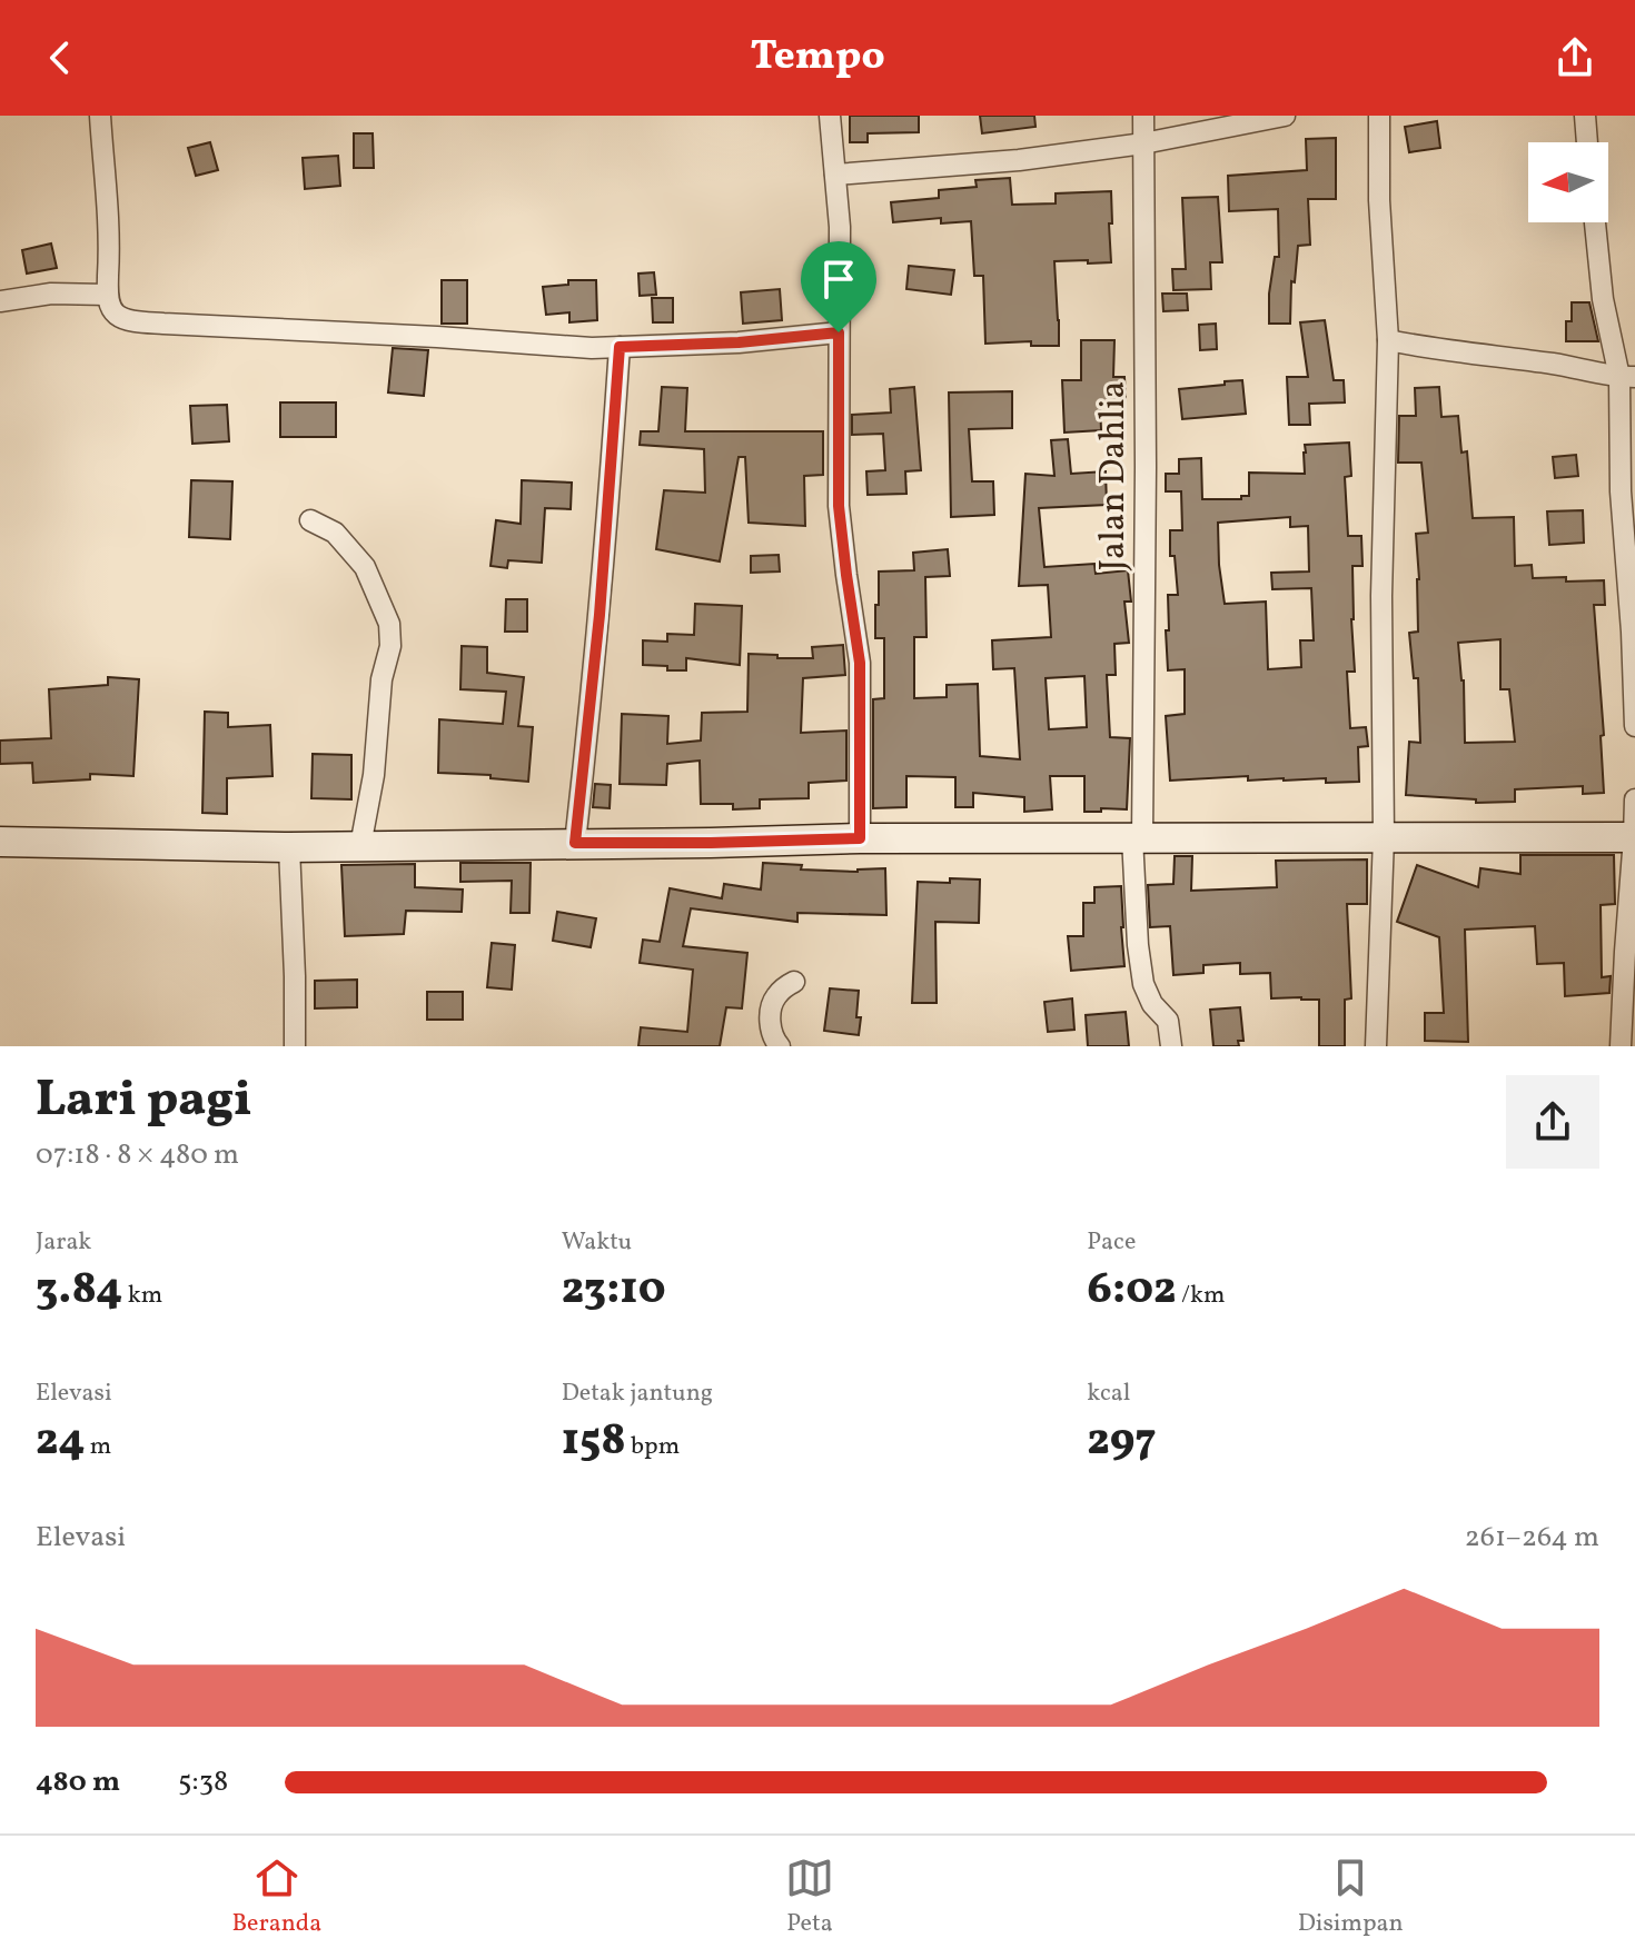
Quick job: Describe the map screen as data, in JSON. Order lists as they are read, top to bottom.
{
  "streets": {
    "street": ["Jalan Dahlia"]
  },
  "north": "left",
  "page": {
    "header": "Tempo",
    "heading": ["Lari pagi", "07:18 · 8 × 480 m"],
    "stats": [
      ["Jarak", "3.84 km"],
      ["Waktu", "23:10"],
      ["Pace", "6:02 /km"],
      ["Elevasi", "24 m"],
      ["Detak jantung", "158 bpm"],
      ["kcal", "297"]
    ],
    "chart": ["Elevasi", "261–264 m"],
    "list": [
      {
        "name": "480 m",
        "note": "5:38"
      }
    ],
    "tabs": ["Beranda", "Peta", "Disimpan"]
  }
}
